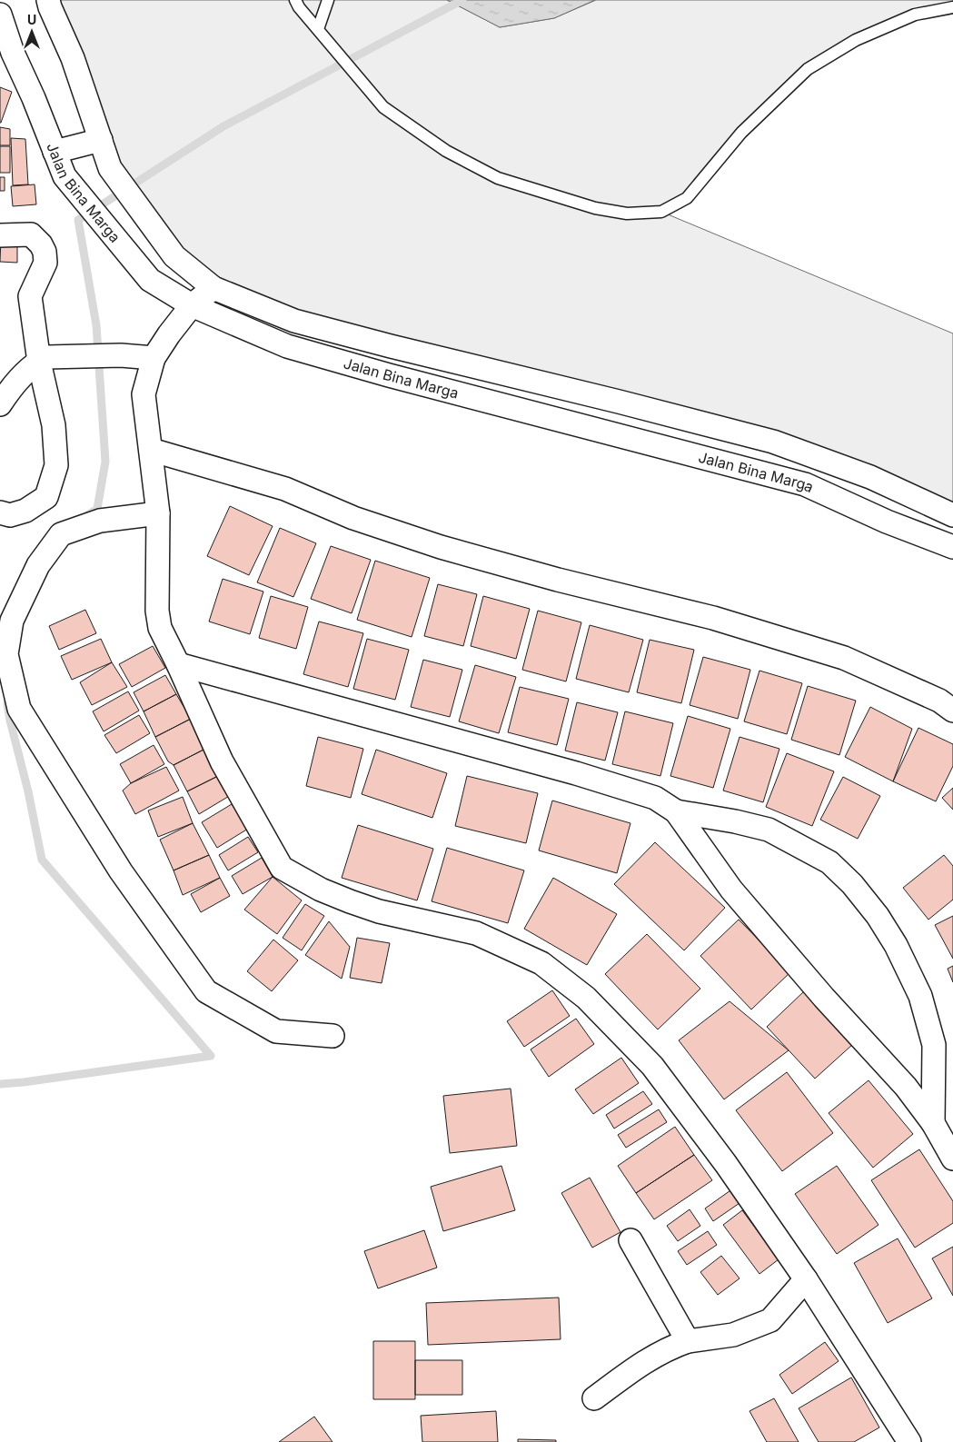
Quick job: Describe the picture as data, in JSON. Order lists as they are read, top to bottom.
{
  "streets": {
    "street": ["Jalan Bina Marga"]
  },
  "north": "top"
}
